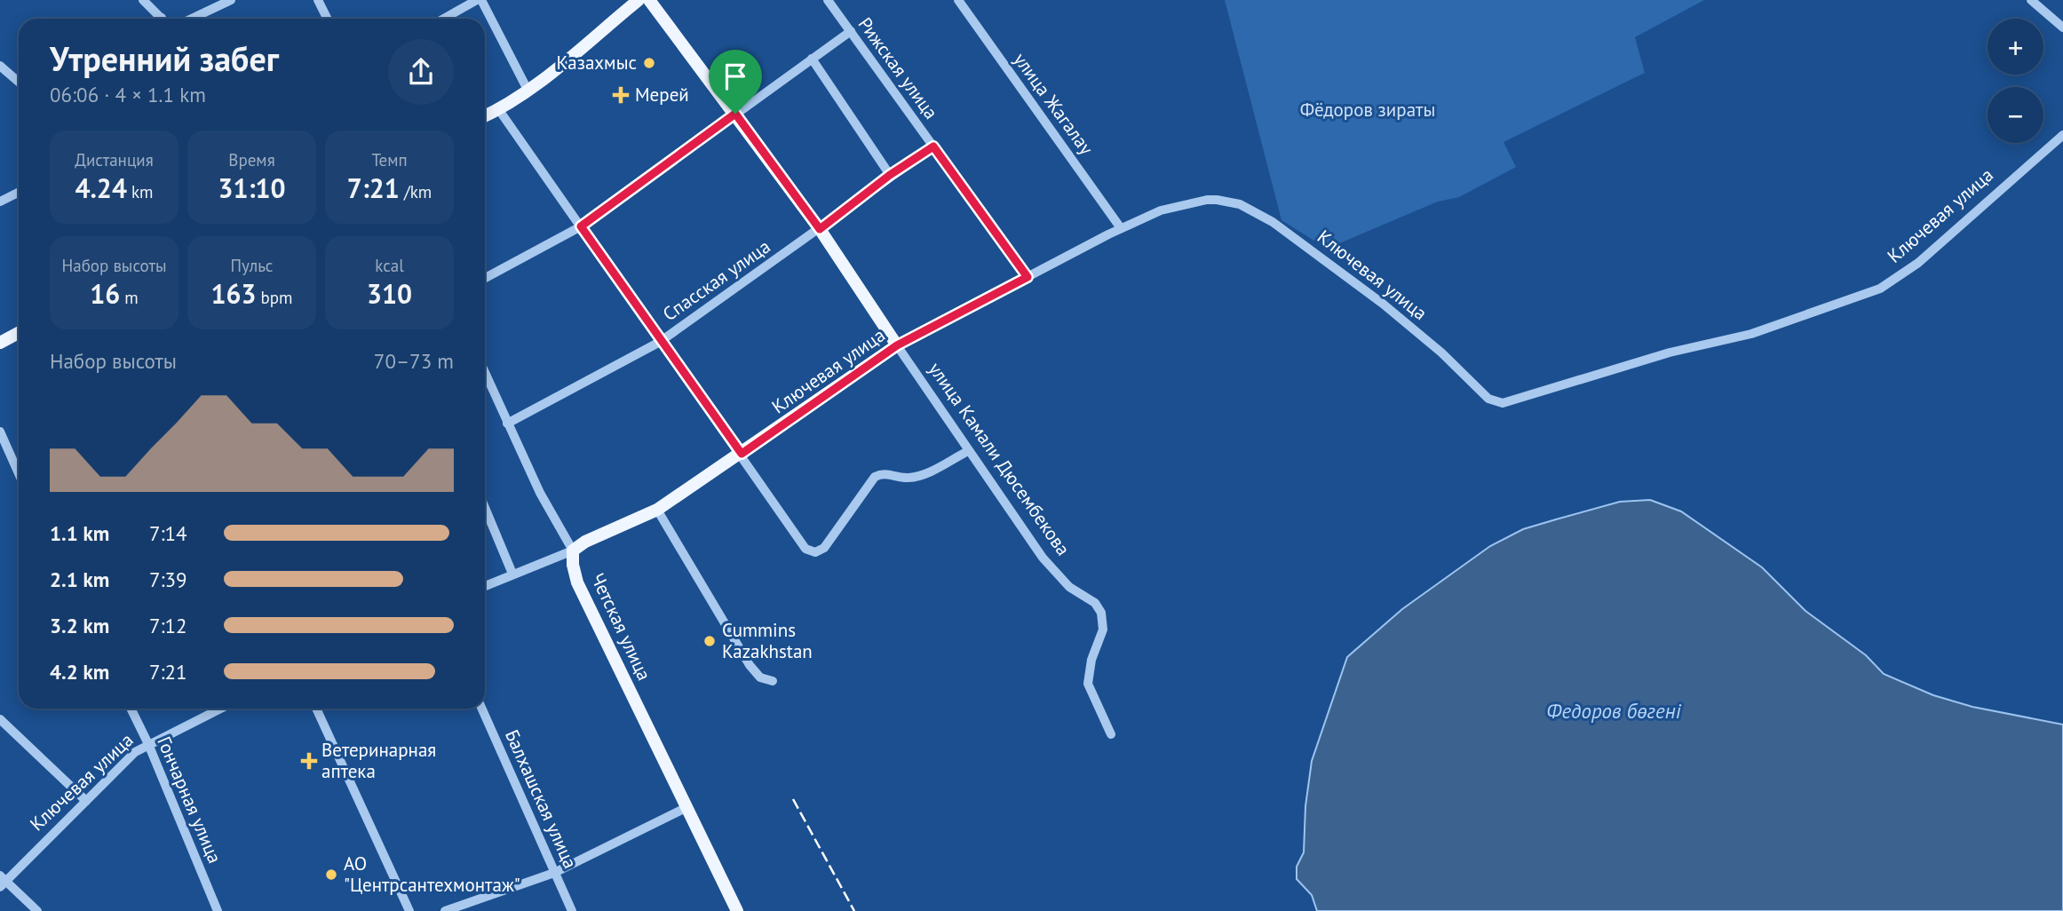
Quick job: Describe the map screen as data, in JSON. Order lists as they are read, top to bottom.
{
  "streets": {
    "main road": ["Ключевая улица", "улица Камали Дюсембекова", "Четская улица"],
    "street": [
      "Рижская улица",
      "улица Жагалау",
      "Спасская улица",
      "Балхашская улица",
      "Гончарная улица"
    ]
  },
  "crossings": [
    ["Рижская улица", "Ключевая улица"],
    ["Рижская улица", "Спасская улица"],
    ["улица Жагалау", "Ключевая улица"],
    ["Ключевая улица", "улица Камали Дюсембекова"],
    ["Ключевая улица", "Четская улица"],
    ["Ключевая улица", "Гончарная улица"],
    ["Спасская улица", "улица Камали Дюсембекова"],
    ["Спасская улица", "Четская улица"]
  ],
  "water": ["Федоров бөгені"],
  "parks": ["Фёдоров зираты"],
  "places": {
    "other": ["Казахмыс", "Cummins Kazakhstan", "АО \"Центрсантехмонтаж\""],
    "health": ["Мерей", "Ветеринарная аптека"]
  },
  "page": {
    "map_buttons": ["+", "−"],
    "heading": ["Утренний забег", "06:06 · 4 × 1.1 km"],
    "stats": [
      ["Дистанция", "4.24 km"],
      ["Время", "31:10"],
      ["Темп", "7:21 /km"],
      ["Набор высоты", "16 m"],
      ["Пульс", "163 bpm"],
      ["kcal", "310"]
    ],
    "chart": ["Набор высоты", "70–73 m"],
    "list": [
      {
        "name": "1.1 km",
        "note": "7:14"
      },
      {
        "name": "2.1 km",
        "note": "7:39"
      },
      {
        "name": "3.2 km",
        "note": "7:12"
      },
      {
        "name": "4.2 km",
        "note": "7:21"
      }
    ]
  }
}
